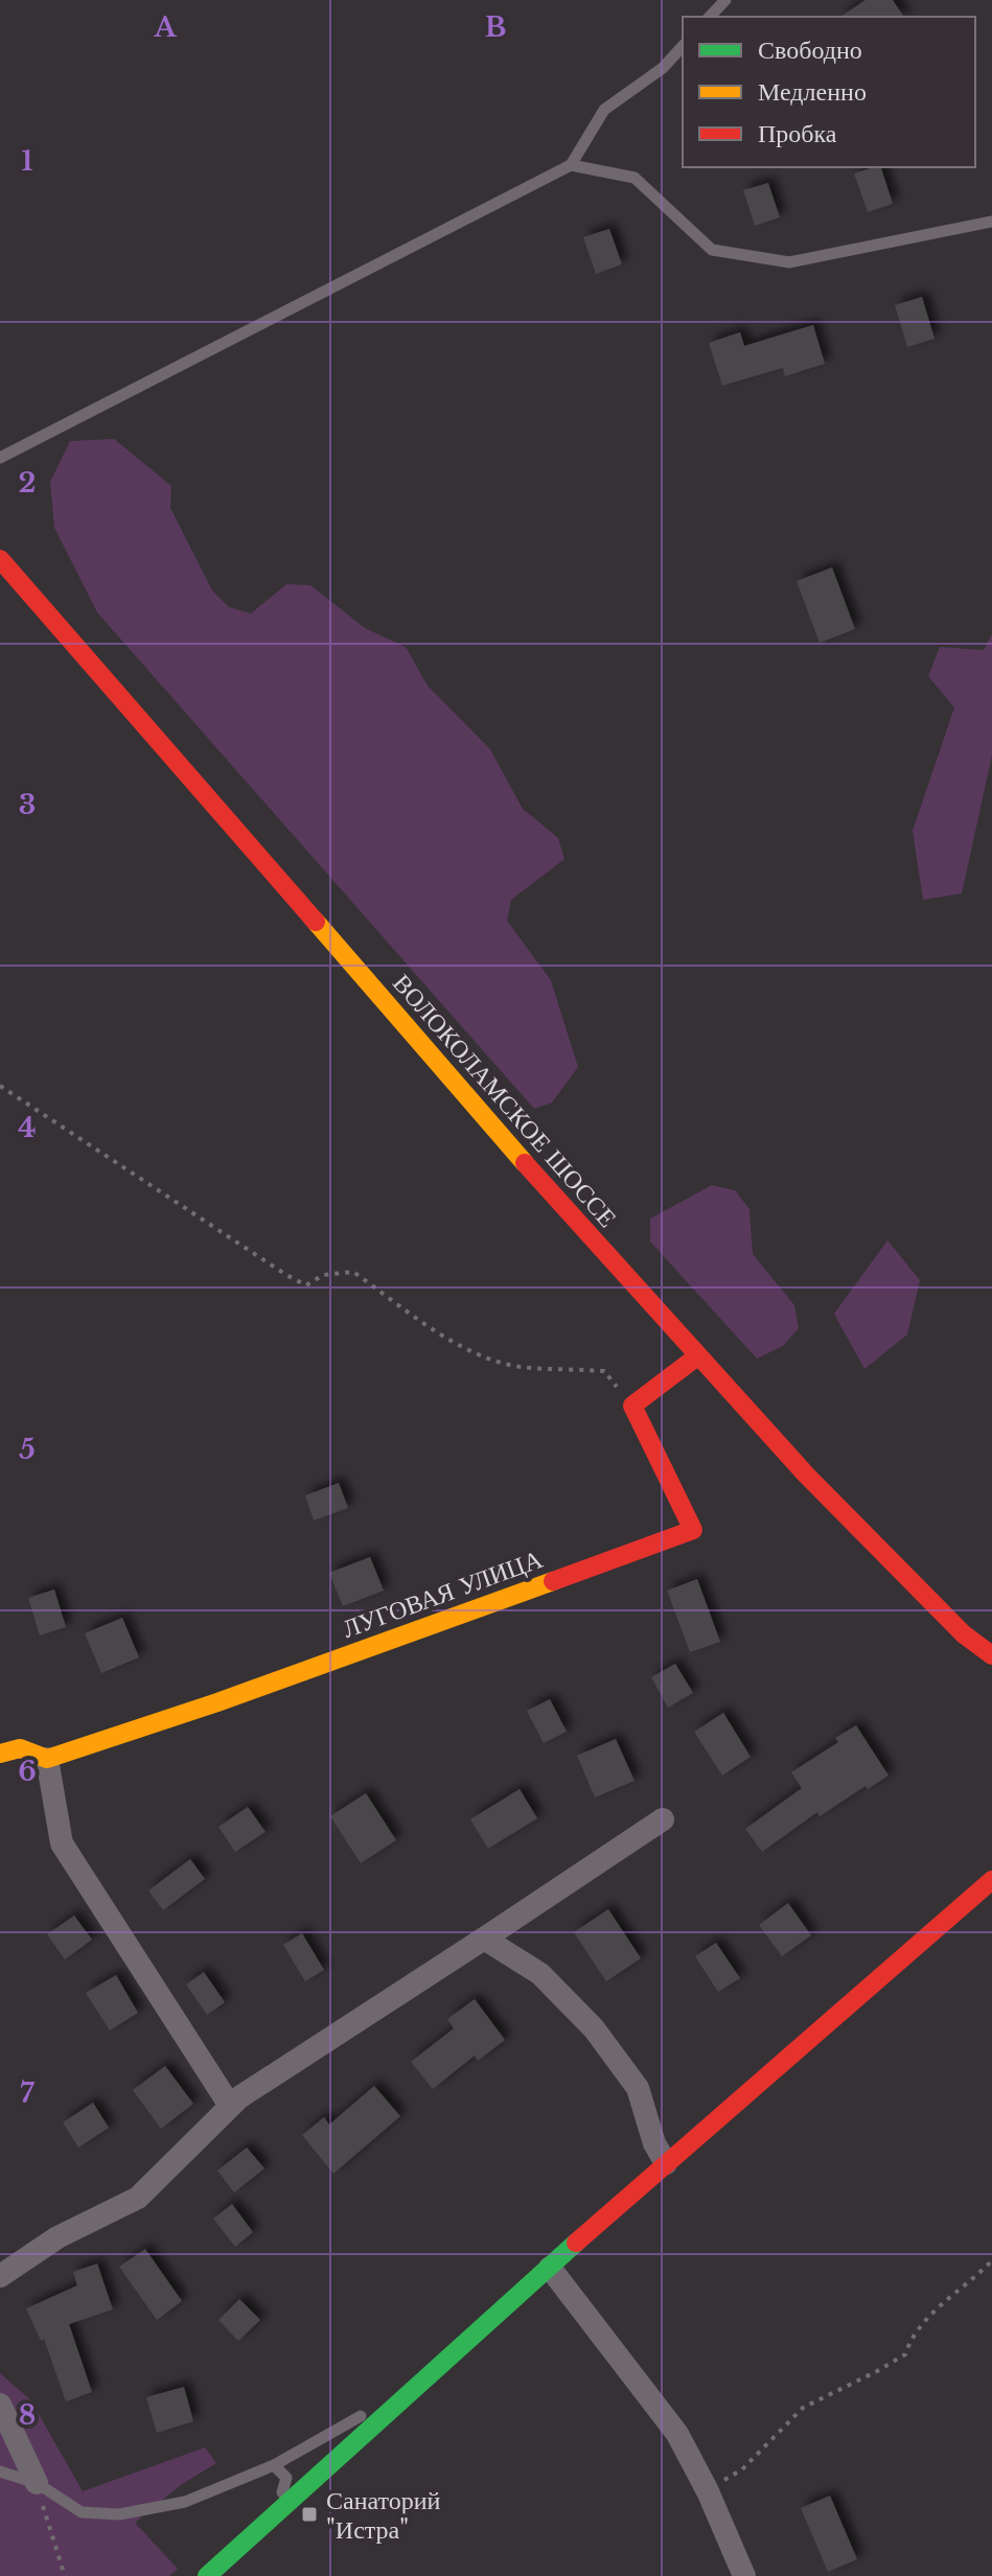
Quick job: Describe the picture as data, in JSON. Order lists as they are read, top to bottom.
{
  "streets": {
    "main road": ["ВОЛОКОЛАМСКОЕ ШОССЕ", "ЛУГОВАЯ УЛИЦА"]
  },
  "places": {
    "transit": ["Санаторий \"Истра\""]
  },
  "legend": ["Свободно", "Медленно", "Пробка"],
  "grid": {
    "columns": ["A", "B"],
    "rows": [
      "1",
      "2",
      "3",
      "4",
      "5",
      "6",
      "7",
      "8"
    ]
  }
}
